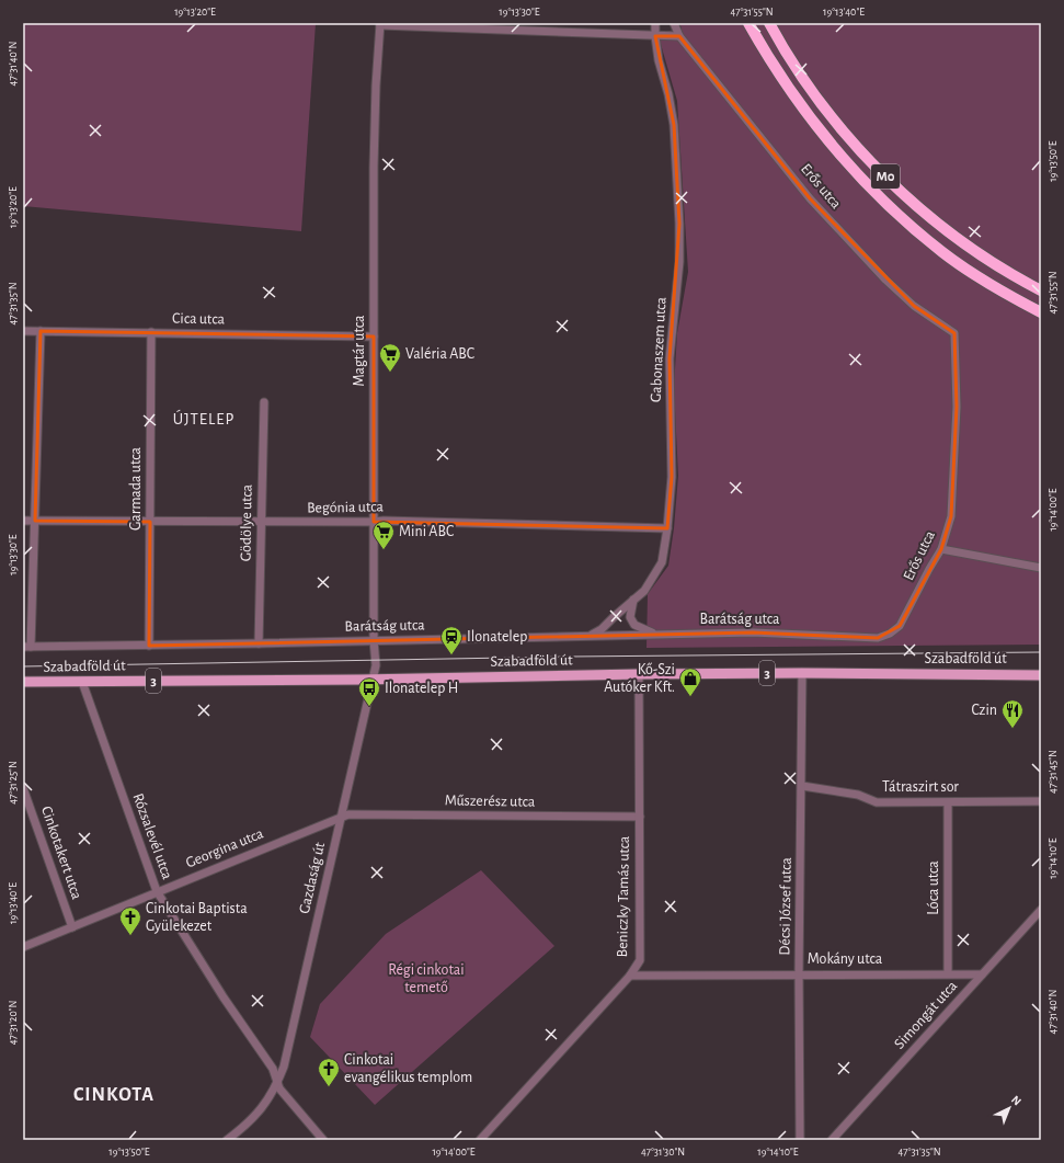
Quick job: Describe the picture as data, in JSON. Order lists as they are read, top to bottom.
{
  "streets": {
    "highway": ["M0"],
    "main road": ["Szabadföld út", "3"],
    "street": [
      "Erős utca",
      "Cica utca",
      "Gabonaszem utca",
      "Magtár utca",
      "Garmada utca",
      "Begónia utca",
      "Gödölye utca",
      "Barátság utca",
      "Tátraszirt sor",
      "Műszerész utca",
      "Rózsalevél utca",
      "Georgina utca",
      "Cinkotakert utca",
      "Gazdaság út",
      "Lóca utca",
      "Beniczky Tamás utca",
      "Décsi József utca",
      "Mokány utca",
      "Simongát utca"
    ]
  },
  "crossings": [
    ["Erős utca", "Barátság utca"],
    ["Cica utca", "Magtár utca"],
    ["Cica utca", "Garmada utca"],
    ["Gabonaszem utca", "Begónia utca"],
    ["Gabonaszem utca", "Barátság utca"],
    ["Magtár utca", "Begónia utca"],
    ["Magtár utca", "Barátság utca"],
    ["Magtár utca", "Szabadföld út"],
    ["Magtár utca", "Gazdaság út"],
    ["Garmada utca", "Begónia utca"],
    ["Garmada utca", "Barátság utca"],
    ["Begónia utca", "Gödölye utca"],
    ["Gödölye utca", "Barátság utca"],
    ["Szabadföld út", "Rózsalevél utca"],
    ["Szabadföld út", "Gazdaság út"],
    ["Szabadföld út", "Beniczky Tamás utca"],
    ["Szabadföld út", "Décsi József utca"],
    ["Tátraszirt sor", "Lóca utca"],
    ["Tátraszirt sor", "Décsi József utca"],
    ["Műszerész utca", "Georgina utca"],
    ["Műszerész utca", "Gazdaság út"],
    ["Műszerész utca", "Beniczky Tamás utca"],
    ["Rózsalevél utca", "Georgina utca"],
    ["Rózsalevél utca", "Gazdaság út"],
    ["Georgina utca", "Cinkotakert utca"],
    ["Georgina utca", "Gazdaság út"],
    ["Lóca utca", "Mokány utca"],
    ["Beniczky Tamás utca", "Mokány utca"],
    ["Décsi József utca", "Mokány utca"],
    ["Mokány utca", "Simongát utca"]
  ],
  "districts": ["ÚJTELEP", "CINKOTA"],
  "parks": ["Régi cinkotai temető"],
  "places": {
    "supermarket": ["Valéria ABC", "Mini ABC"],
    "station": ["Ilonatelep"],
    "shop": ["Kő-Szi Autóker Kft."],
    "bus stop": ["Ilonatelep H"],
    "restaurant": ["Czin"],
    "church": ["Cinkotai Baptista Gyülekezet", "Cinkotai evangélikus templom"]
  },
  "north": "top right",
  "coordinates": [
    "19°13'20\"E",
    "19°13'30\"E",
    "47°31'55\"N",
    "19°13'40\"E",
    "47°31'40\"N",
    "19°13'50\"E",
    "47°31'35\"N",
    "19°14'00\"E",
    "47°31'45\"N",
    "47°31'25\"N",
    "19°14'10\"E",
    "47°31'20\"N",
    "47°31'30\"N"
  ]
}
